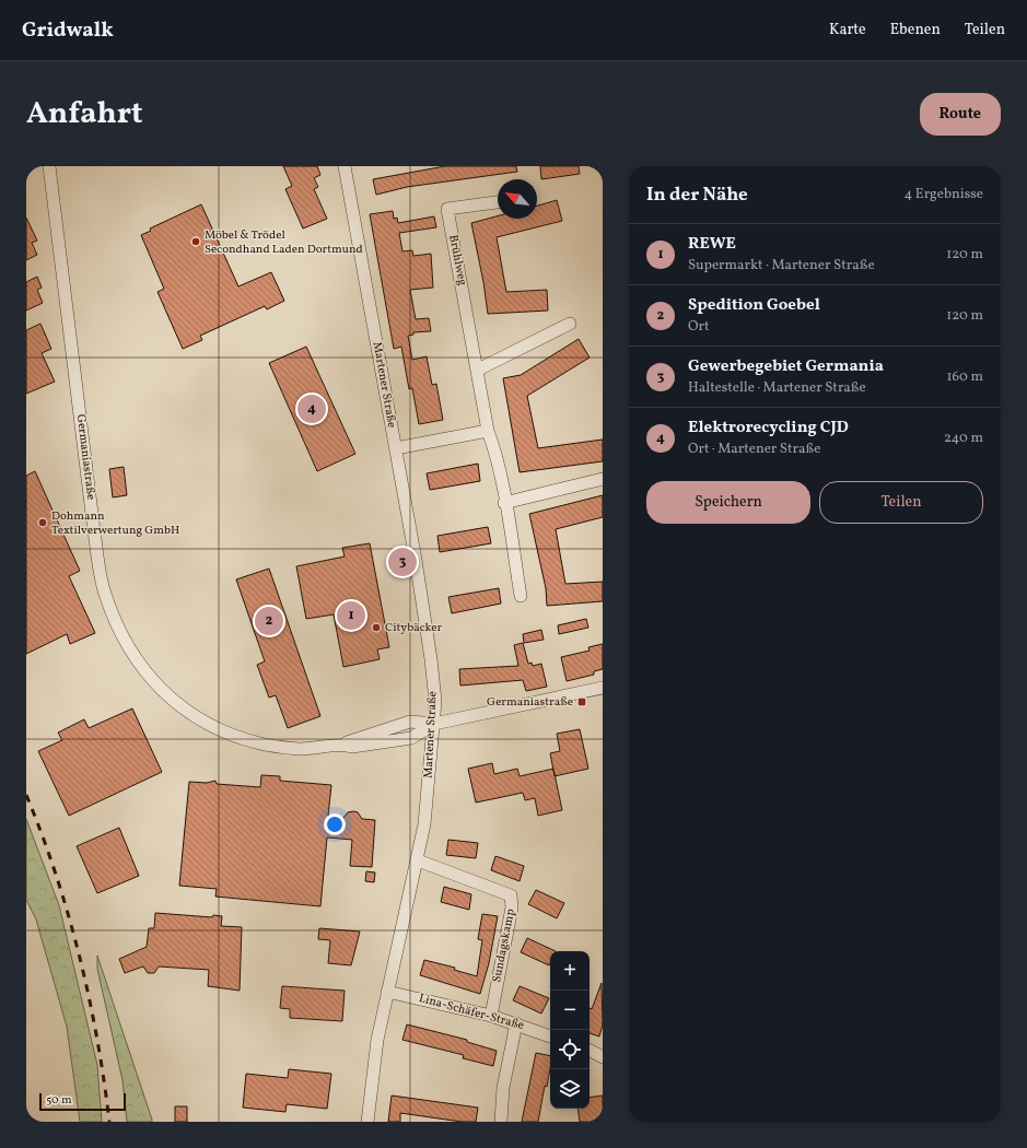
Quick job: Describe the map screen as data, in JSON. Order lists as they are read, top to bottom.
{
  "streets": {
    "street": [
      "Brühlweg",
      "Martener Straße",
      "Germaniastraße",
      "Sundagskamp",
      "Lina-Schäfer-Straße"
    ]
  },
  "crossings": [
    ["Martener Straße", "Germaniastraße"],
    ["Martener Straße", "Sundagskamp"],
    ["Martener Straße", "Lina-Schäfer-Straße"],
    ["Sundagskamp", "Lina-Schäfer-Straße"]
  ],
  "places": {
    "other": ["Möbel & Trödel Secondhand Laden Dortmund", "Dohmann Textilverwertung GmbH", "Citybäcker"],
    "transit": ["Germaniastraße"]
  },
  "scale_bar": "50 m",
  "north": "top left",
  "page": {
    "header": "Gridwalk",
    "nav": ["Karte", "Ebenen", "Teilen"],
    "title": "Anfahrt",
    "buttons": [
      "Route",
      ["Speichern", "Teilen"]
    ],
    "heading": ["In der Nähe", "4 Ergebnisse"],
    "list": [
      {
        "mark": "1",
        "name": "REWE",
        "note": "Supermarkt · Martener Straße",
        "value": "120 m"
      },
      {
        "mark": "2",
        "name": "Spedition Goebel",
        "note": "Ort",
        "value": "120 m"
      },
      {
        "mark": "3",
        "name": "Gewerbegebiet Germania",
        "note": "Haltestelle · Martener Straße",
        "value": "160 m"
      },
      {
        "mark": "4",
        "name": "Elektrorecycling CJD",
        "note": "Ort · Martener Straße",
        "value": "240 m"
      }
    ],
    "pins": [
      "4",
      "3",
      "1",
      "2"
    ],
    "map_buttons": ["+", "−"],
    "scale": "50 m"
  }
}
